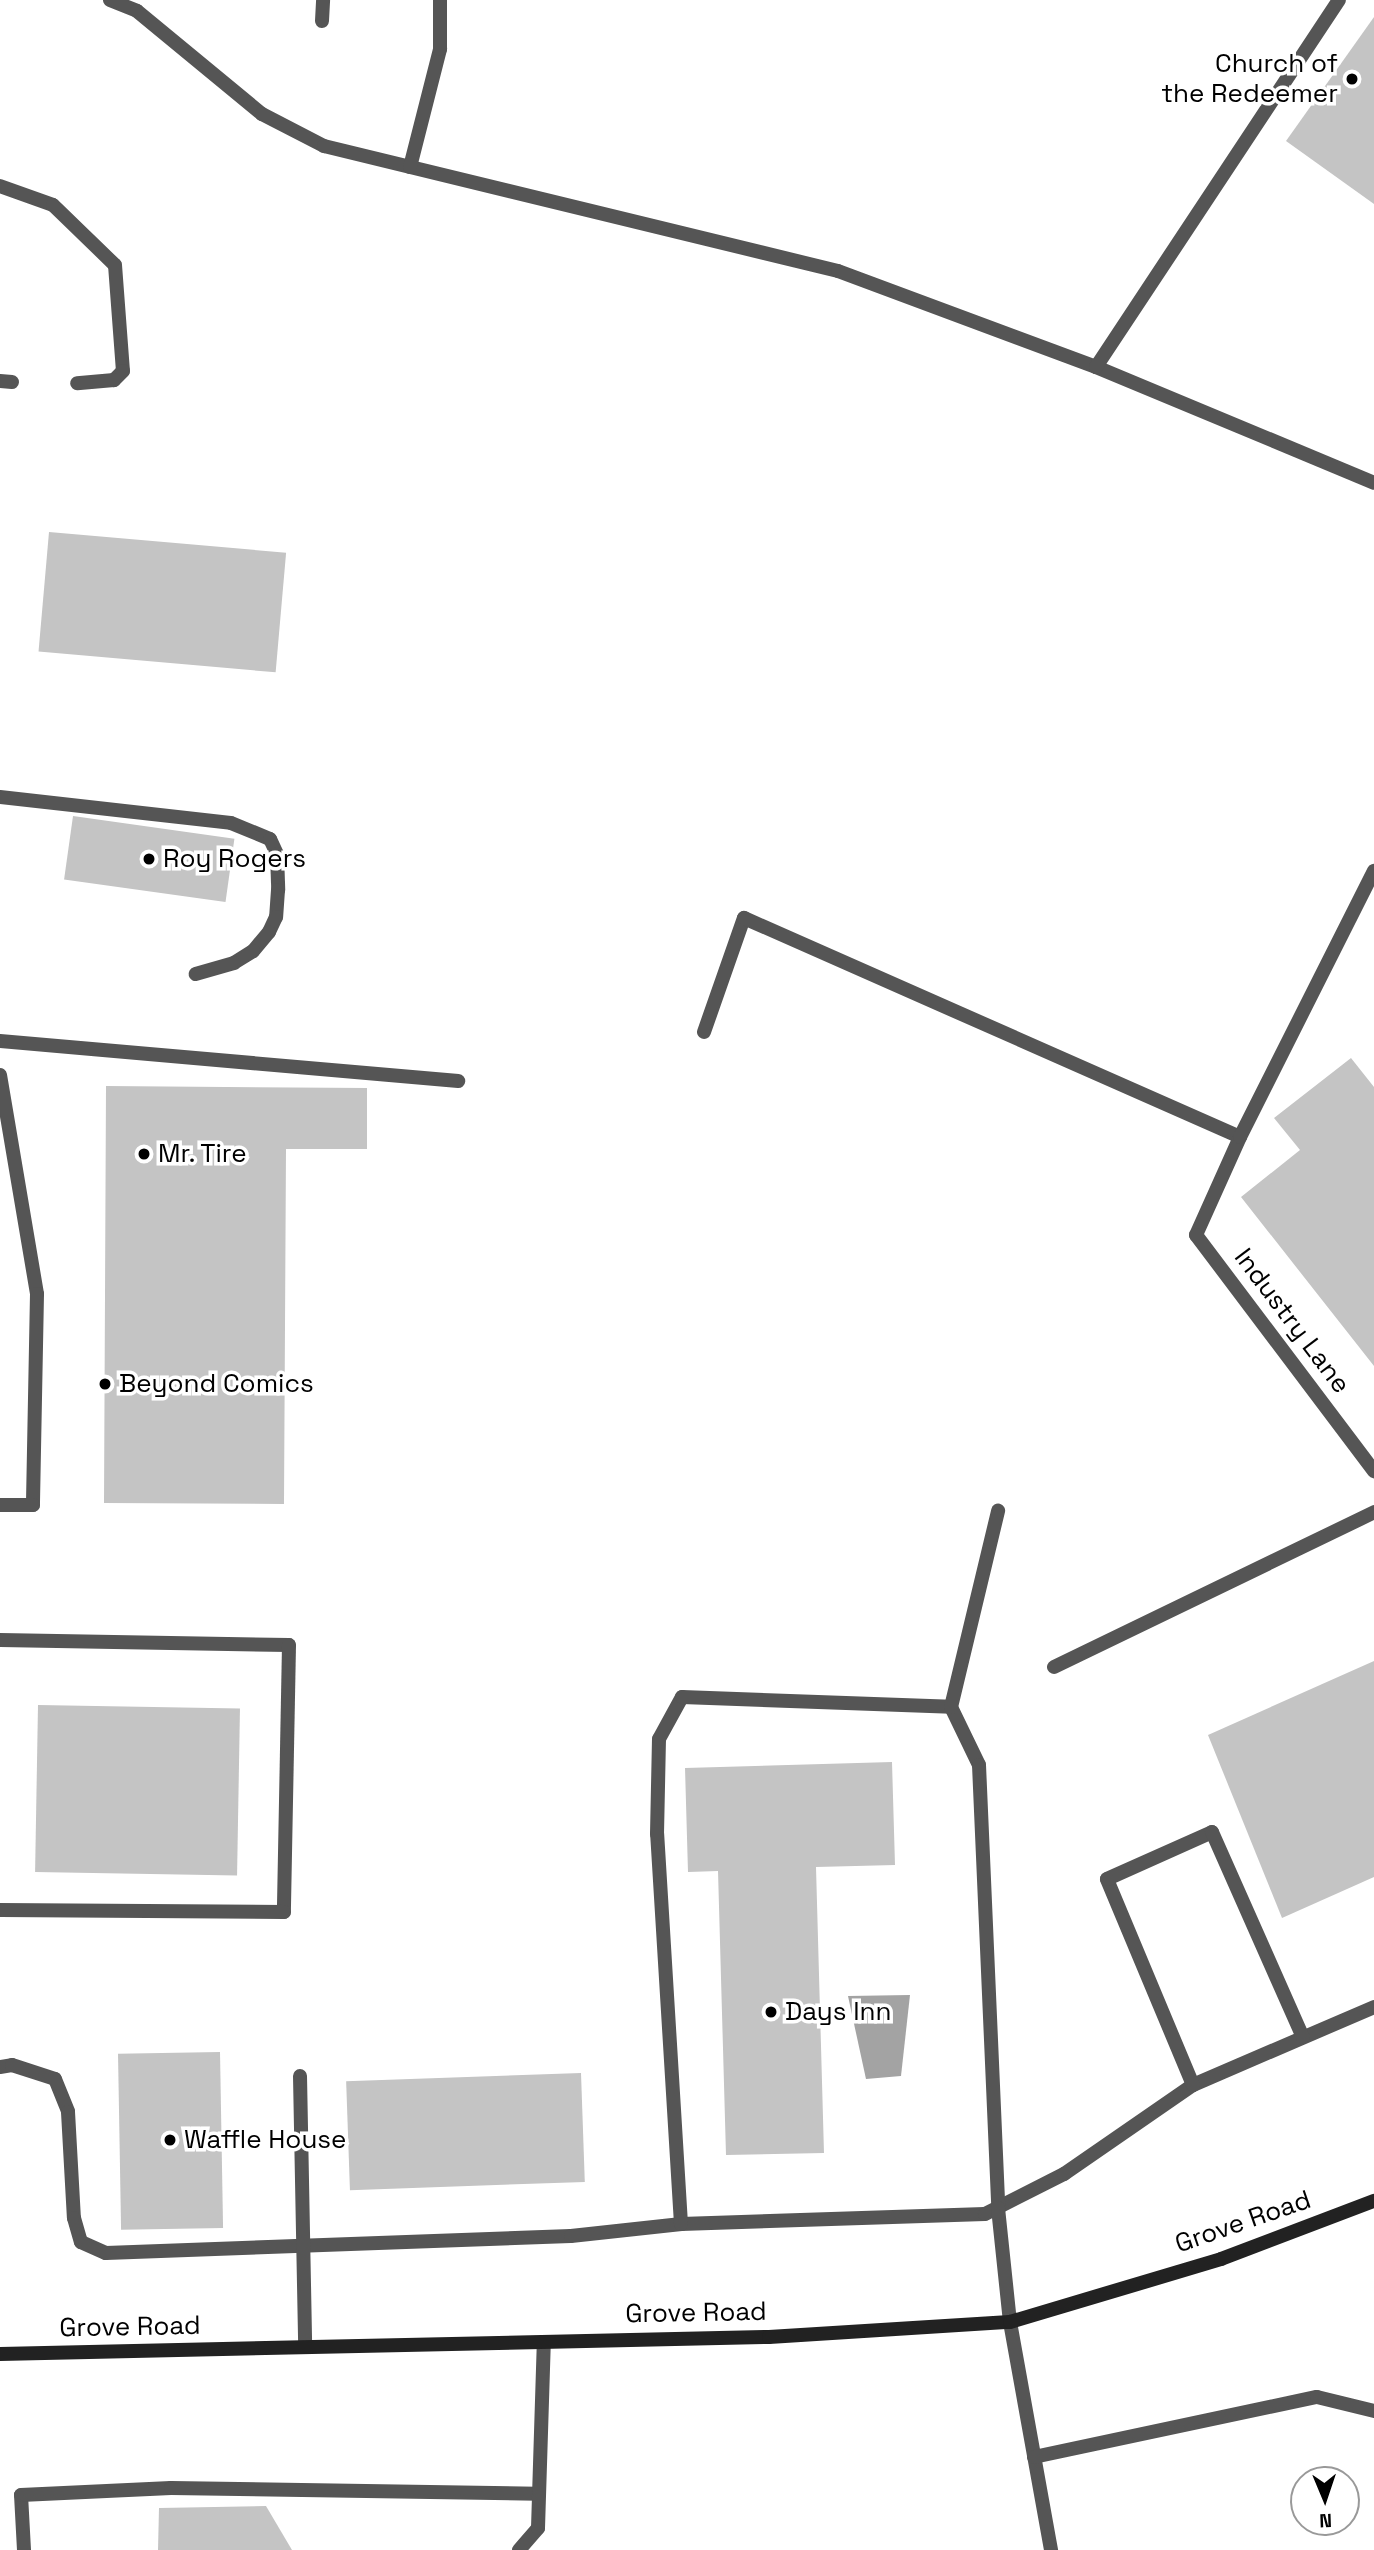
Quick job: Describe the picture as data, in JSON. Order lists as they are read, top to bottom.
{
  "streets": {
    "street": ["Industry Lane", "Grove Road"]
  },
  "places": [
    "Church of the Redeemer",
    "Roy Rogers",
    "Mr. Tire",
    "Beyond Comics",
    "Days Inn",
    "Waffle House"
  ],
  "north": "bottom"
}
